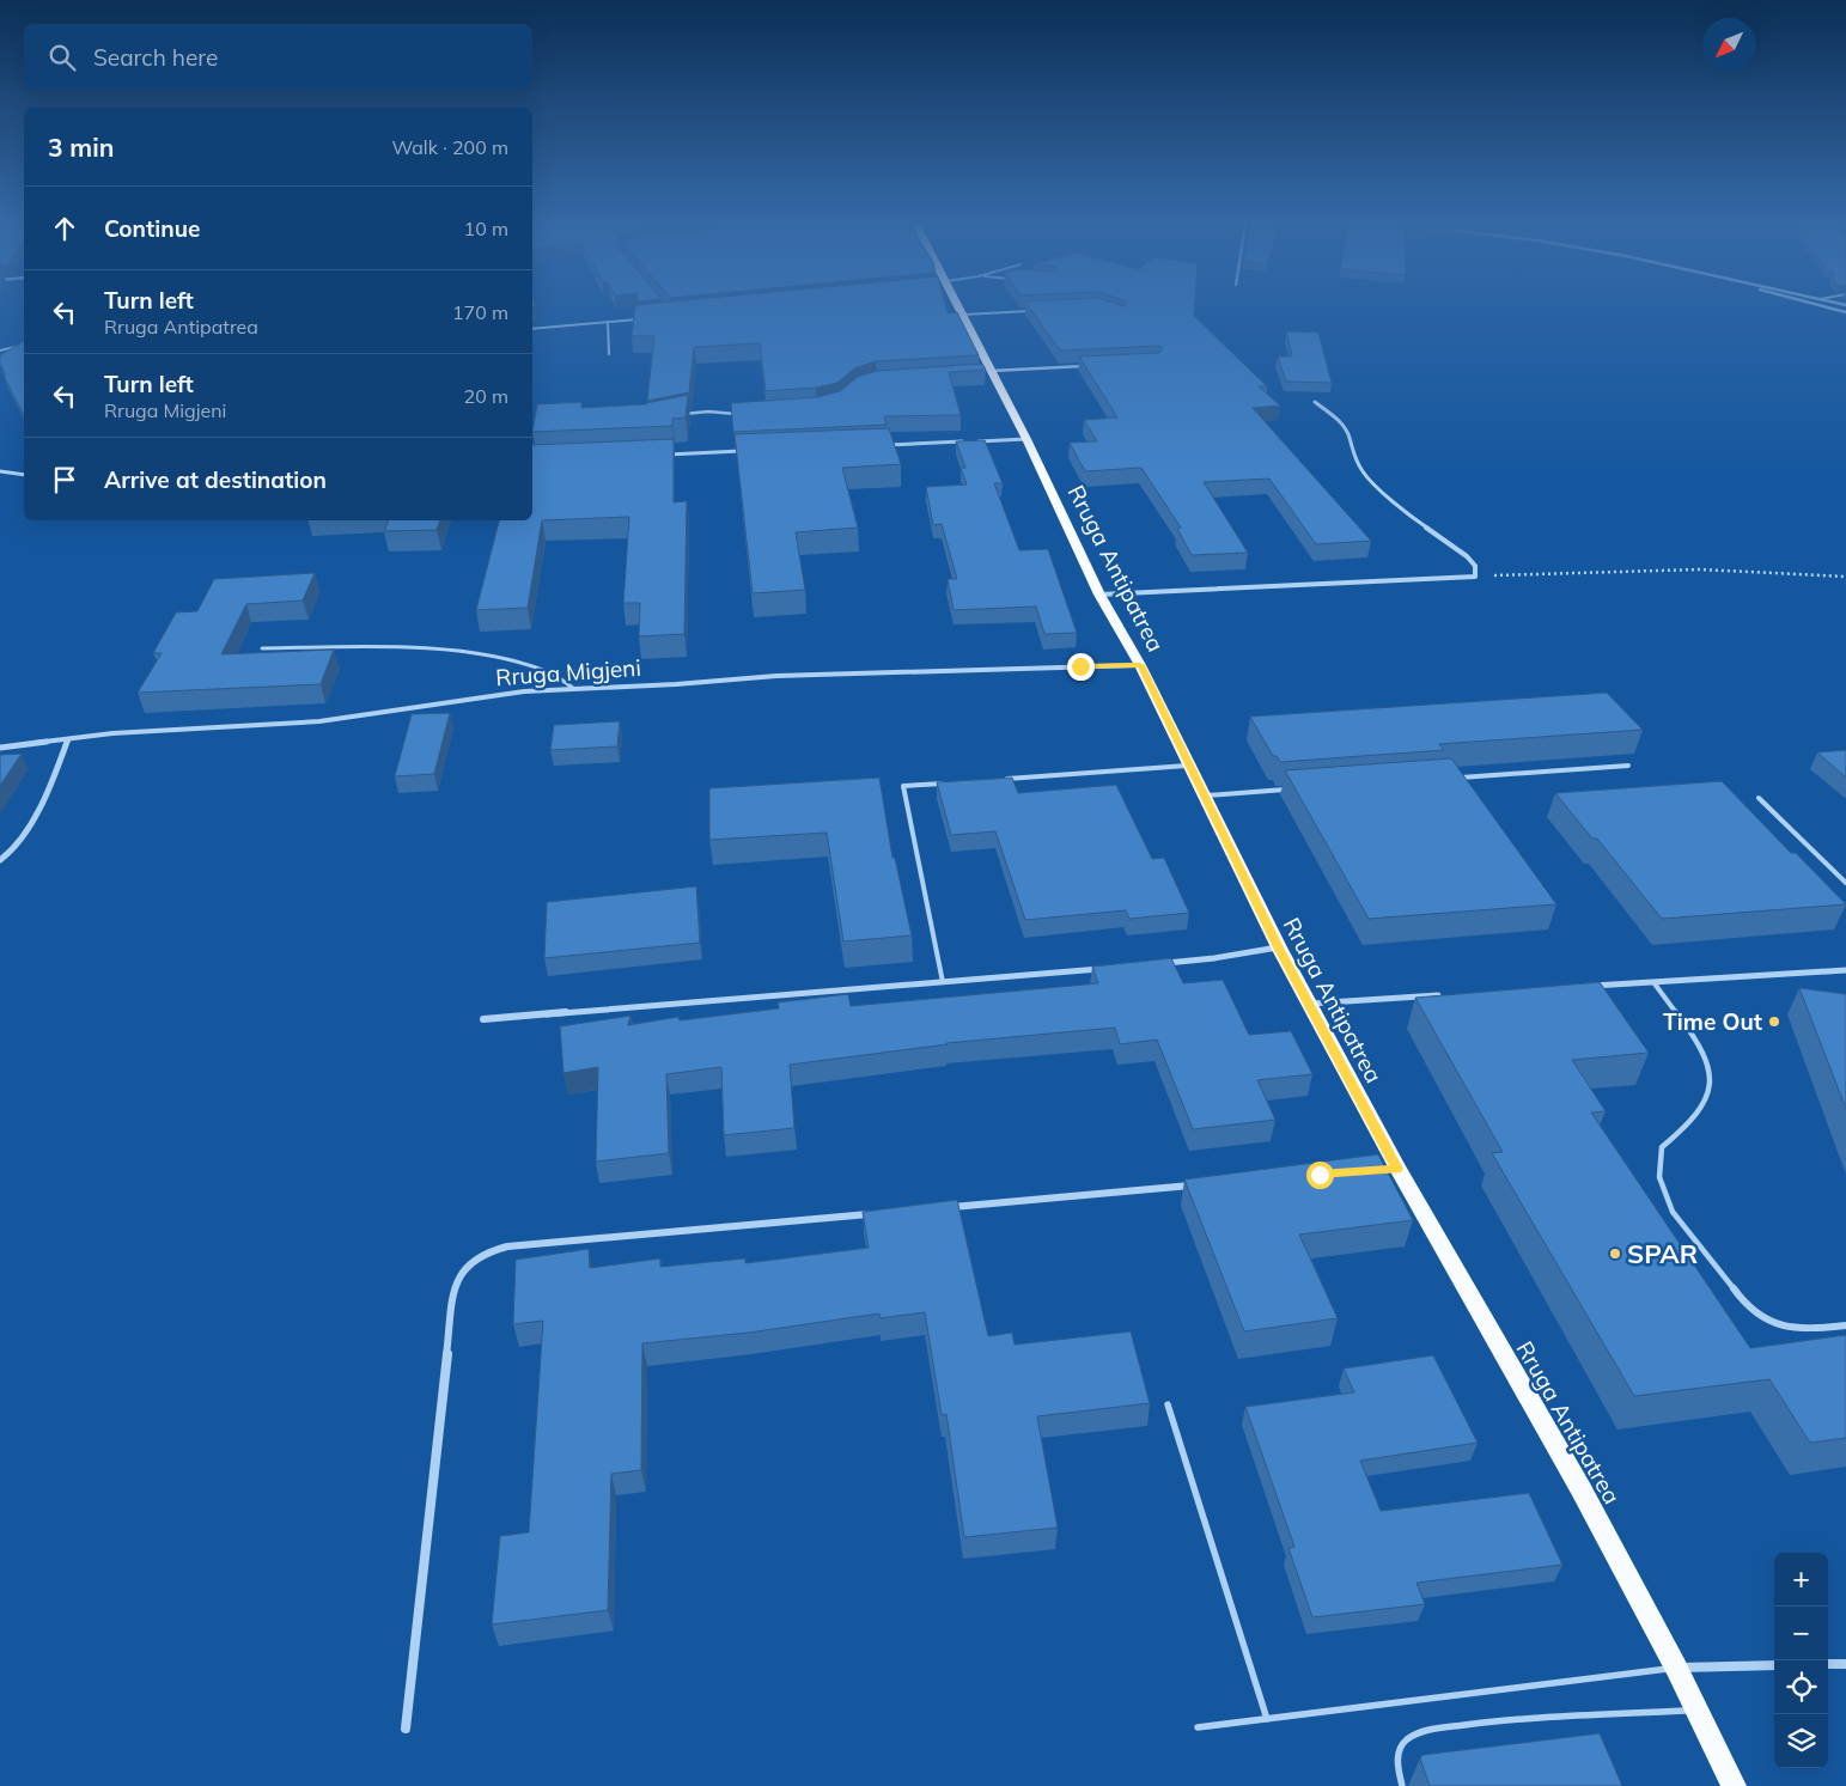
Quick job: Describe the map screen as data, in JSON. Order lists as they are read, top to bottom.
{
  "streets": {
    "main road": ["Rruga Antipatrea"],
    "street": ["Rruga Migjeni"]
  },
  "crossings": [
    ["Rruga Antipatrea", "Rruga Migjeni"]
  ],
  "places": ["Time Out", "SPAR"],
  "north": "bottom left",
  "page": {
    "search": "Search here",
    "heading": ["3 min", "Walk · 200 m"],
    "list": [
      ["Continue", "10 m"],
      ["Turn left", "Rruga Antipatrea", "170 m"],
      ["Turn left", "Rruga Migjeni", "20 m"],
      "Arrive at destination"
    ],
    "map_buttons": ["+", "−"]
  }
}
